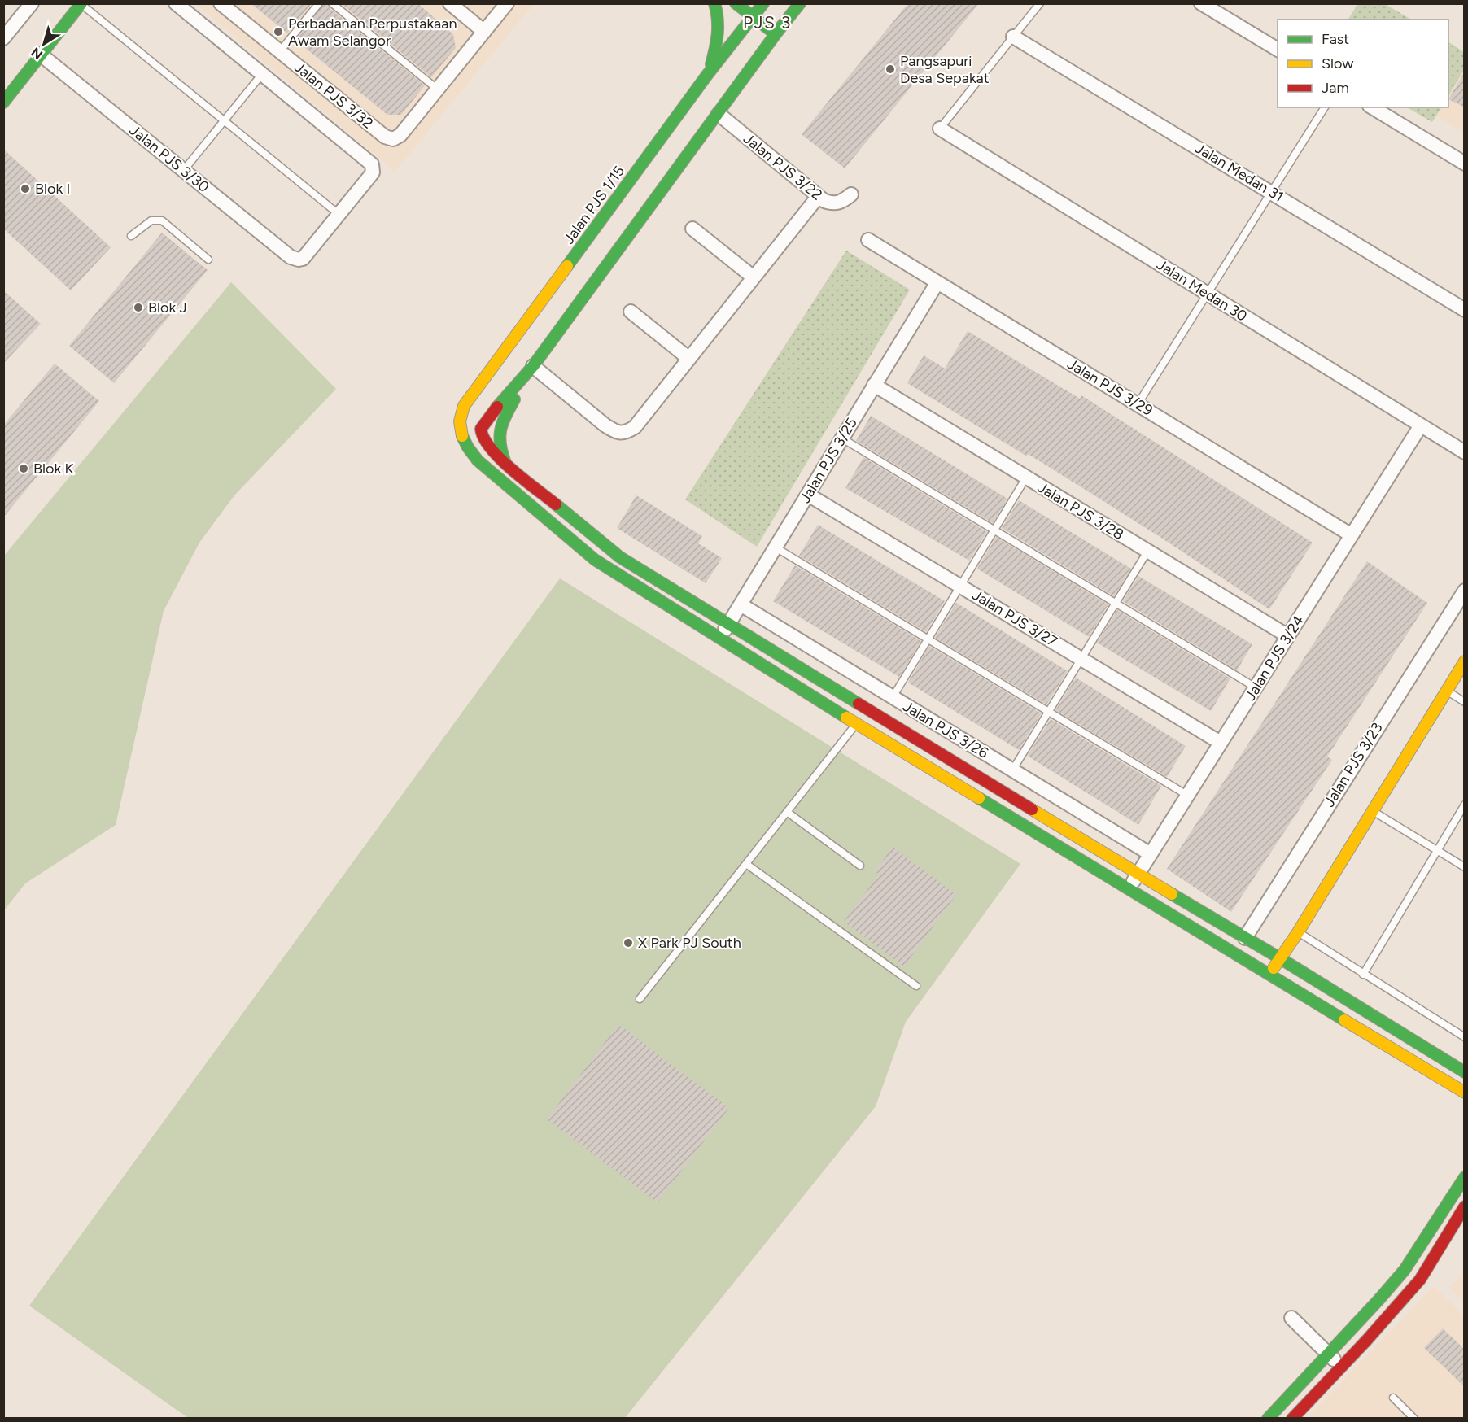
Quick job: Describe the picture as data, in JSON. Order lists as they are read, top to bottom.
{
  "streets": {
    "main road": ["Jalan PJS 1/15"],
    "street": [
      "Jalan PJS 3/32",
      "Jalan PJS 3/30",
      "Jalan PJS 3/22",
      "Jalan Medan 31",
      "Jalan Medan 30",
      "Jalan PJS 3/29",
      "Jalan PJS 3/25",
      "Jalan PJS 3/28",
      "Jalan PJS 3/27",
      "Jalan PJS 3/24",
      "Jalan PJS 3/26",
      "Jalan PJS 3/23"
    ]
  },
  "crossings": [
    ["Jalan Medan 30", "Jalan PJS 3/24"],
    ["Jalan PJS 3/29", "Jalan PJS 3/25"],
    ["Jalan PJS 3/29", "Jalan PJS 3/24"],
    ["Jalan PJS 3/25", "Jalan PJS 3/28"],
    ["Jalan PJS 3/25", "Jalan PJS 3/27"],
    ["Jalan PJS 3/25", "Jalan PJS 3/26"],
    ["Jalan PJS 3/28", "Jalan PJS 3/24"],
    ["Jalan PJS 3/27", "Jalan PJS 3/24"],
    ["Jalan PJS 3/24", "Jalan PJS 3/26"]
  ],
  "districts": ["PJS 3"],
  "places": [
    "Perbadanan Perpustakaan Awam Selangor",
    "Pangsapuri Desa Sepakat",
    "Blok I",
    "Blok J",
    "Blok K",
    "X Park PJ South"
  ],
  "legend": ["Fast", "Slow", "Jam"],
  "north": "bottom left"
}
